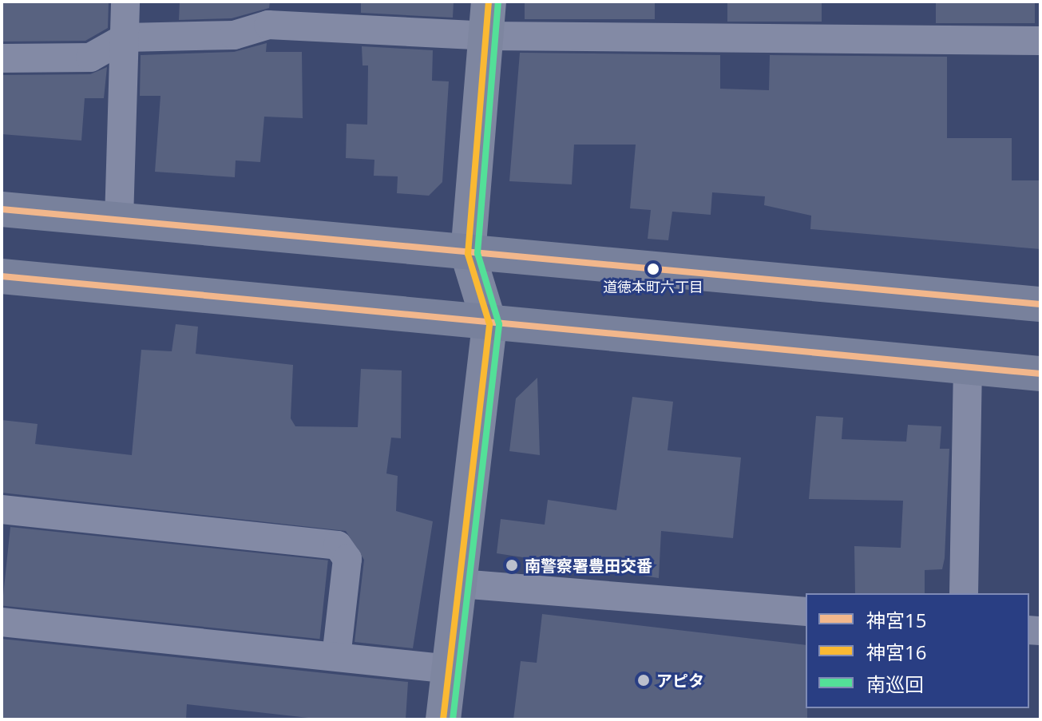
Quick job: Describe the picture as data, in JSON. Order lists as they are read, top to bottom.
{
  "places": ["道徳本町六丁目", "南警察署豊田交番", "アピタ"],
  "lines": ["transit line 神宮16", "transit line 南巡回", "transit line 神宮15"],
  "legend": ["神宮15", "神宮16", "南巡回"]
}
